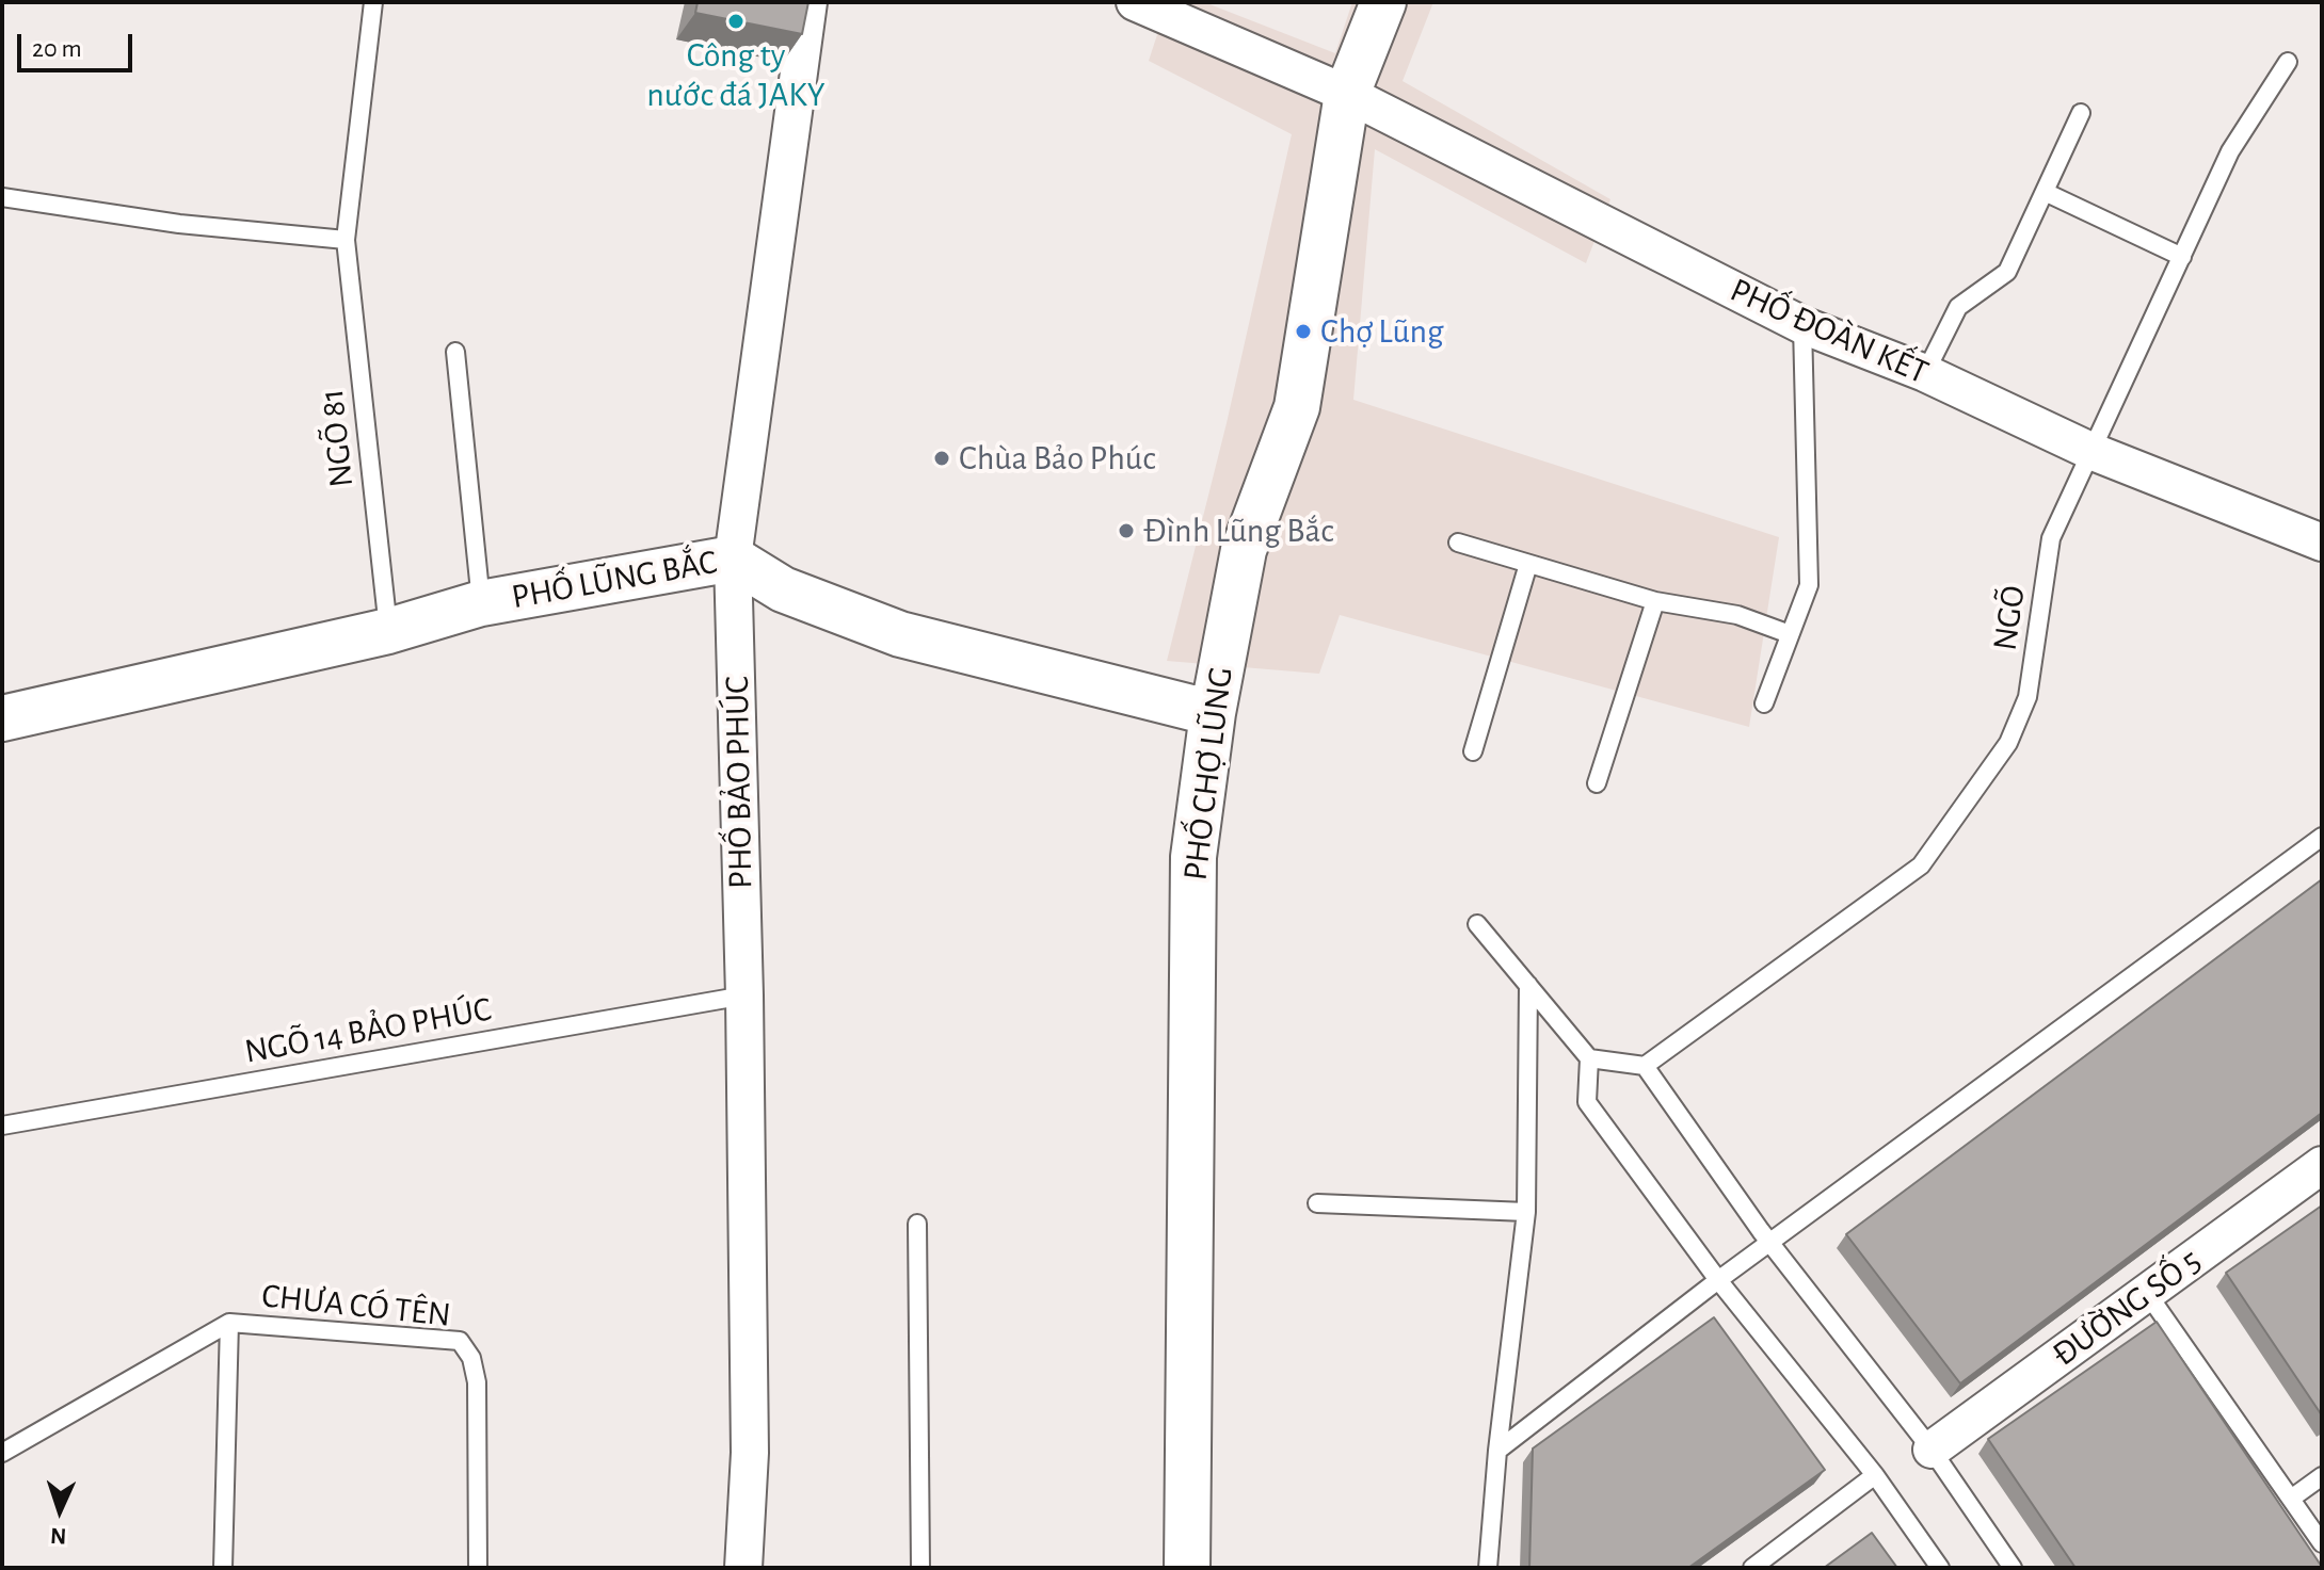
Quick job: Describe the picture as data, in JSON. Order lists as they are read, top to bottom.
{
  "streets": {
    "street": [
      "PHỐ ĐOÀN KẾT",
      "PHỐ LŨNG BẮC",
      "PHỐ CHỢ LŨNG",
      "PHỐ BẢO PHÚC",
      "ĐƯỜNG SỐ 5"
    ],
    "lane": [
      "NGÕ 81",
      "NGÕ",
      "NGÕ 14 BẢO PHÚC",
      "CHƯA CÓ TÊN"
    ]
  },
  "crossings": [
    ["PHỐ ĐOÀN KẾT", "NGÕ"],
    ["PHỐ ĐOÀN KẾT", "PHỐ CHỢ LŨNG"],
    ["NGÕ 81", "PHỐ LŨNG BẮC"],
    ["PHỐ LŨNG BẮC", "PHỐ CHỢ LŨNG"],
    ["PHỐ LŨNG BẮC", "PHỐ BẢO PHÚC"],
    ["PHỐ BẢO PHÚC", "NGÕ 14 BẢO PHÚC"]
  ],
  "places": [
    "Công ty nước đá JAKY",
    "Chợ Lũng",
    "Chùa Bảo Phúc",
    "Đình Lũng Bắc"
  ],
  "scale_bar": "20 m",
  "north": "bottom"
}
